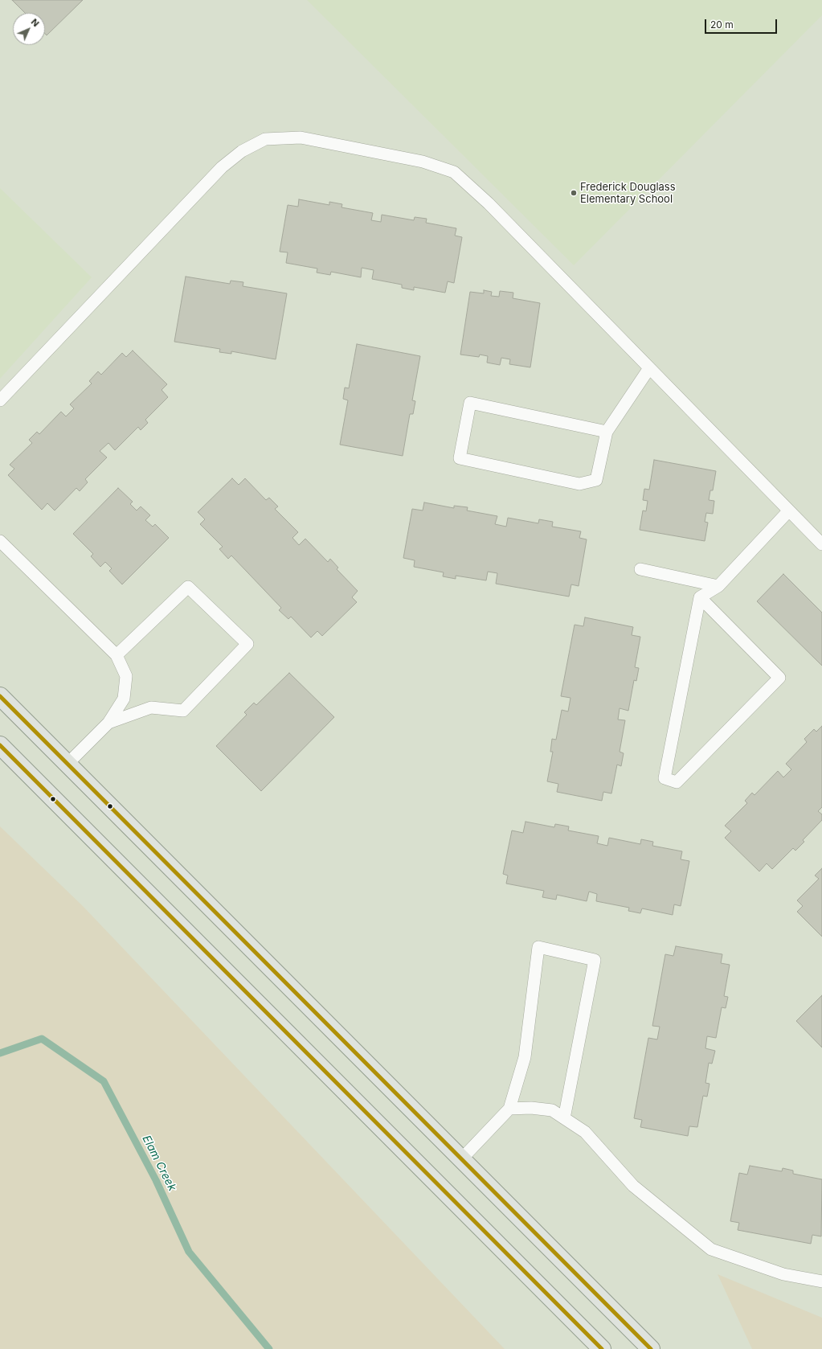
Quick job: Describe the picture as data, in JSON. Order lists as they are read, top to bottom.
{
  "water": ["Elam Creek"],
  "places": ["Frederick Douglass Elementary School"],
  "scale_bar": "20 m",
  "north": "top right"
}
